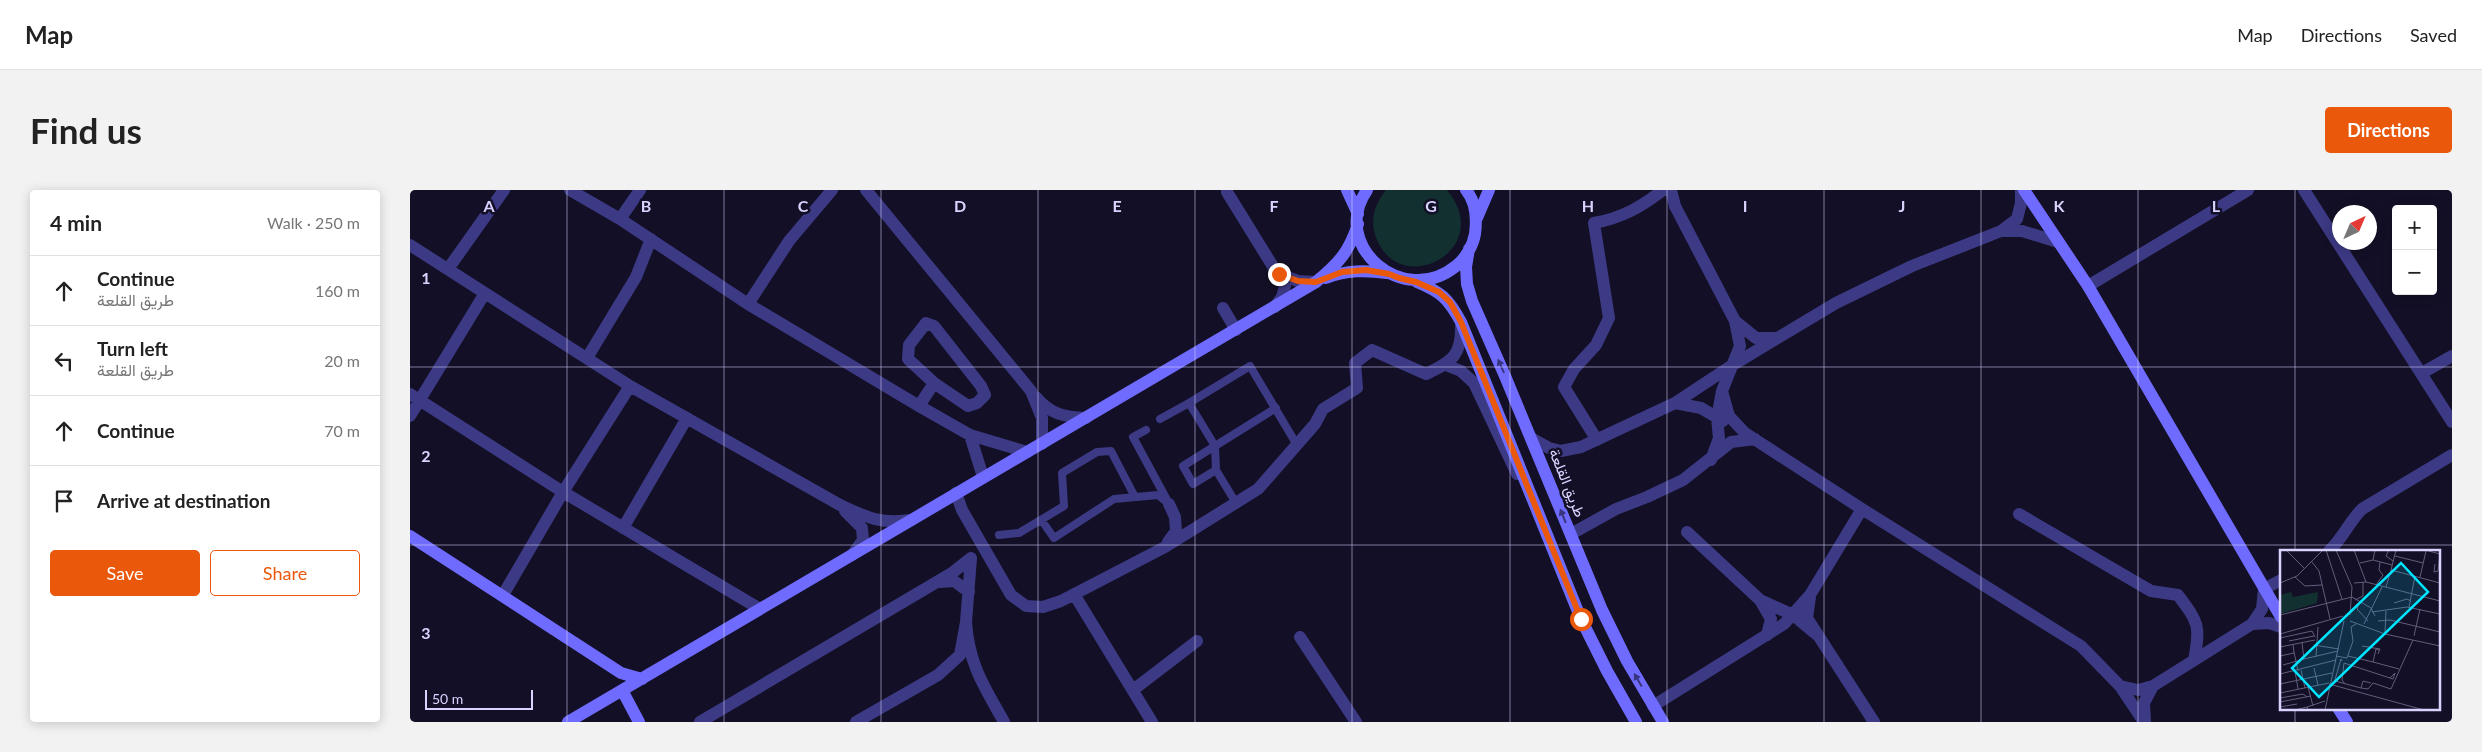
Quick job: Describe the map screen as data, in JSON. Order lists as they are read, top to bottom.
{
  "streets": {
    "street": ["طريق القلعة"]
  },
  "scale_bar": "50 m",
  "north": "top right",
  "page": {
    "header": "Map",
    "nav": ["Map", "Directions", "Saved"],
    "buttons": [
      "Directions",
      ["Save", "Share"]
    ],
    "title": "Find us",
    "heading": ["4 min", "Walk · 250 m"],
    "map_buttons": ["+", "−"],
    "list": [
      ["Continue", "طريق القلعة", "160 m"],
      ["Turn left", "طريق القلعة", "20 m"],
      ["Continue", "70 m"],
      "Arrive at destination"
    ],
    "scale": "50 m"
  },
  "grid": {
    "columns": [
      "A",
      "B",
      "C",
      "D",
      "E",
      "F",
      "G",
      "H",
      "I",
      "J",
      "K",
      "L"
    ],
    "rows": ["1", "2", "3"]
  }
}
